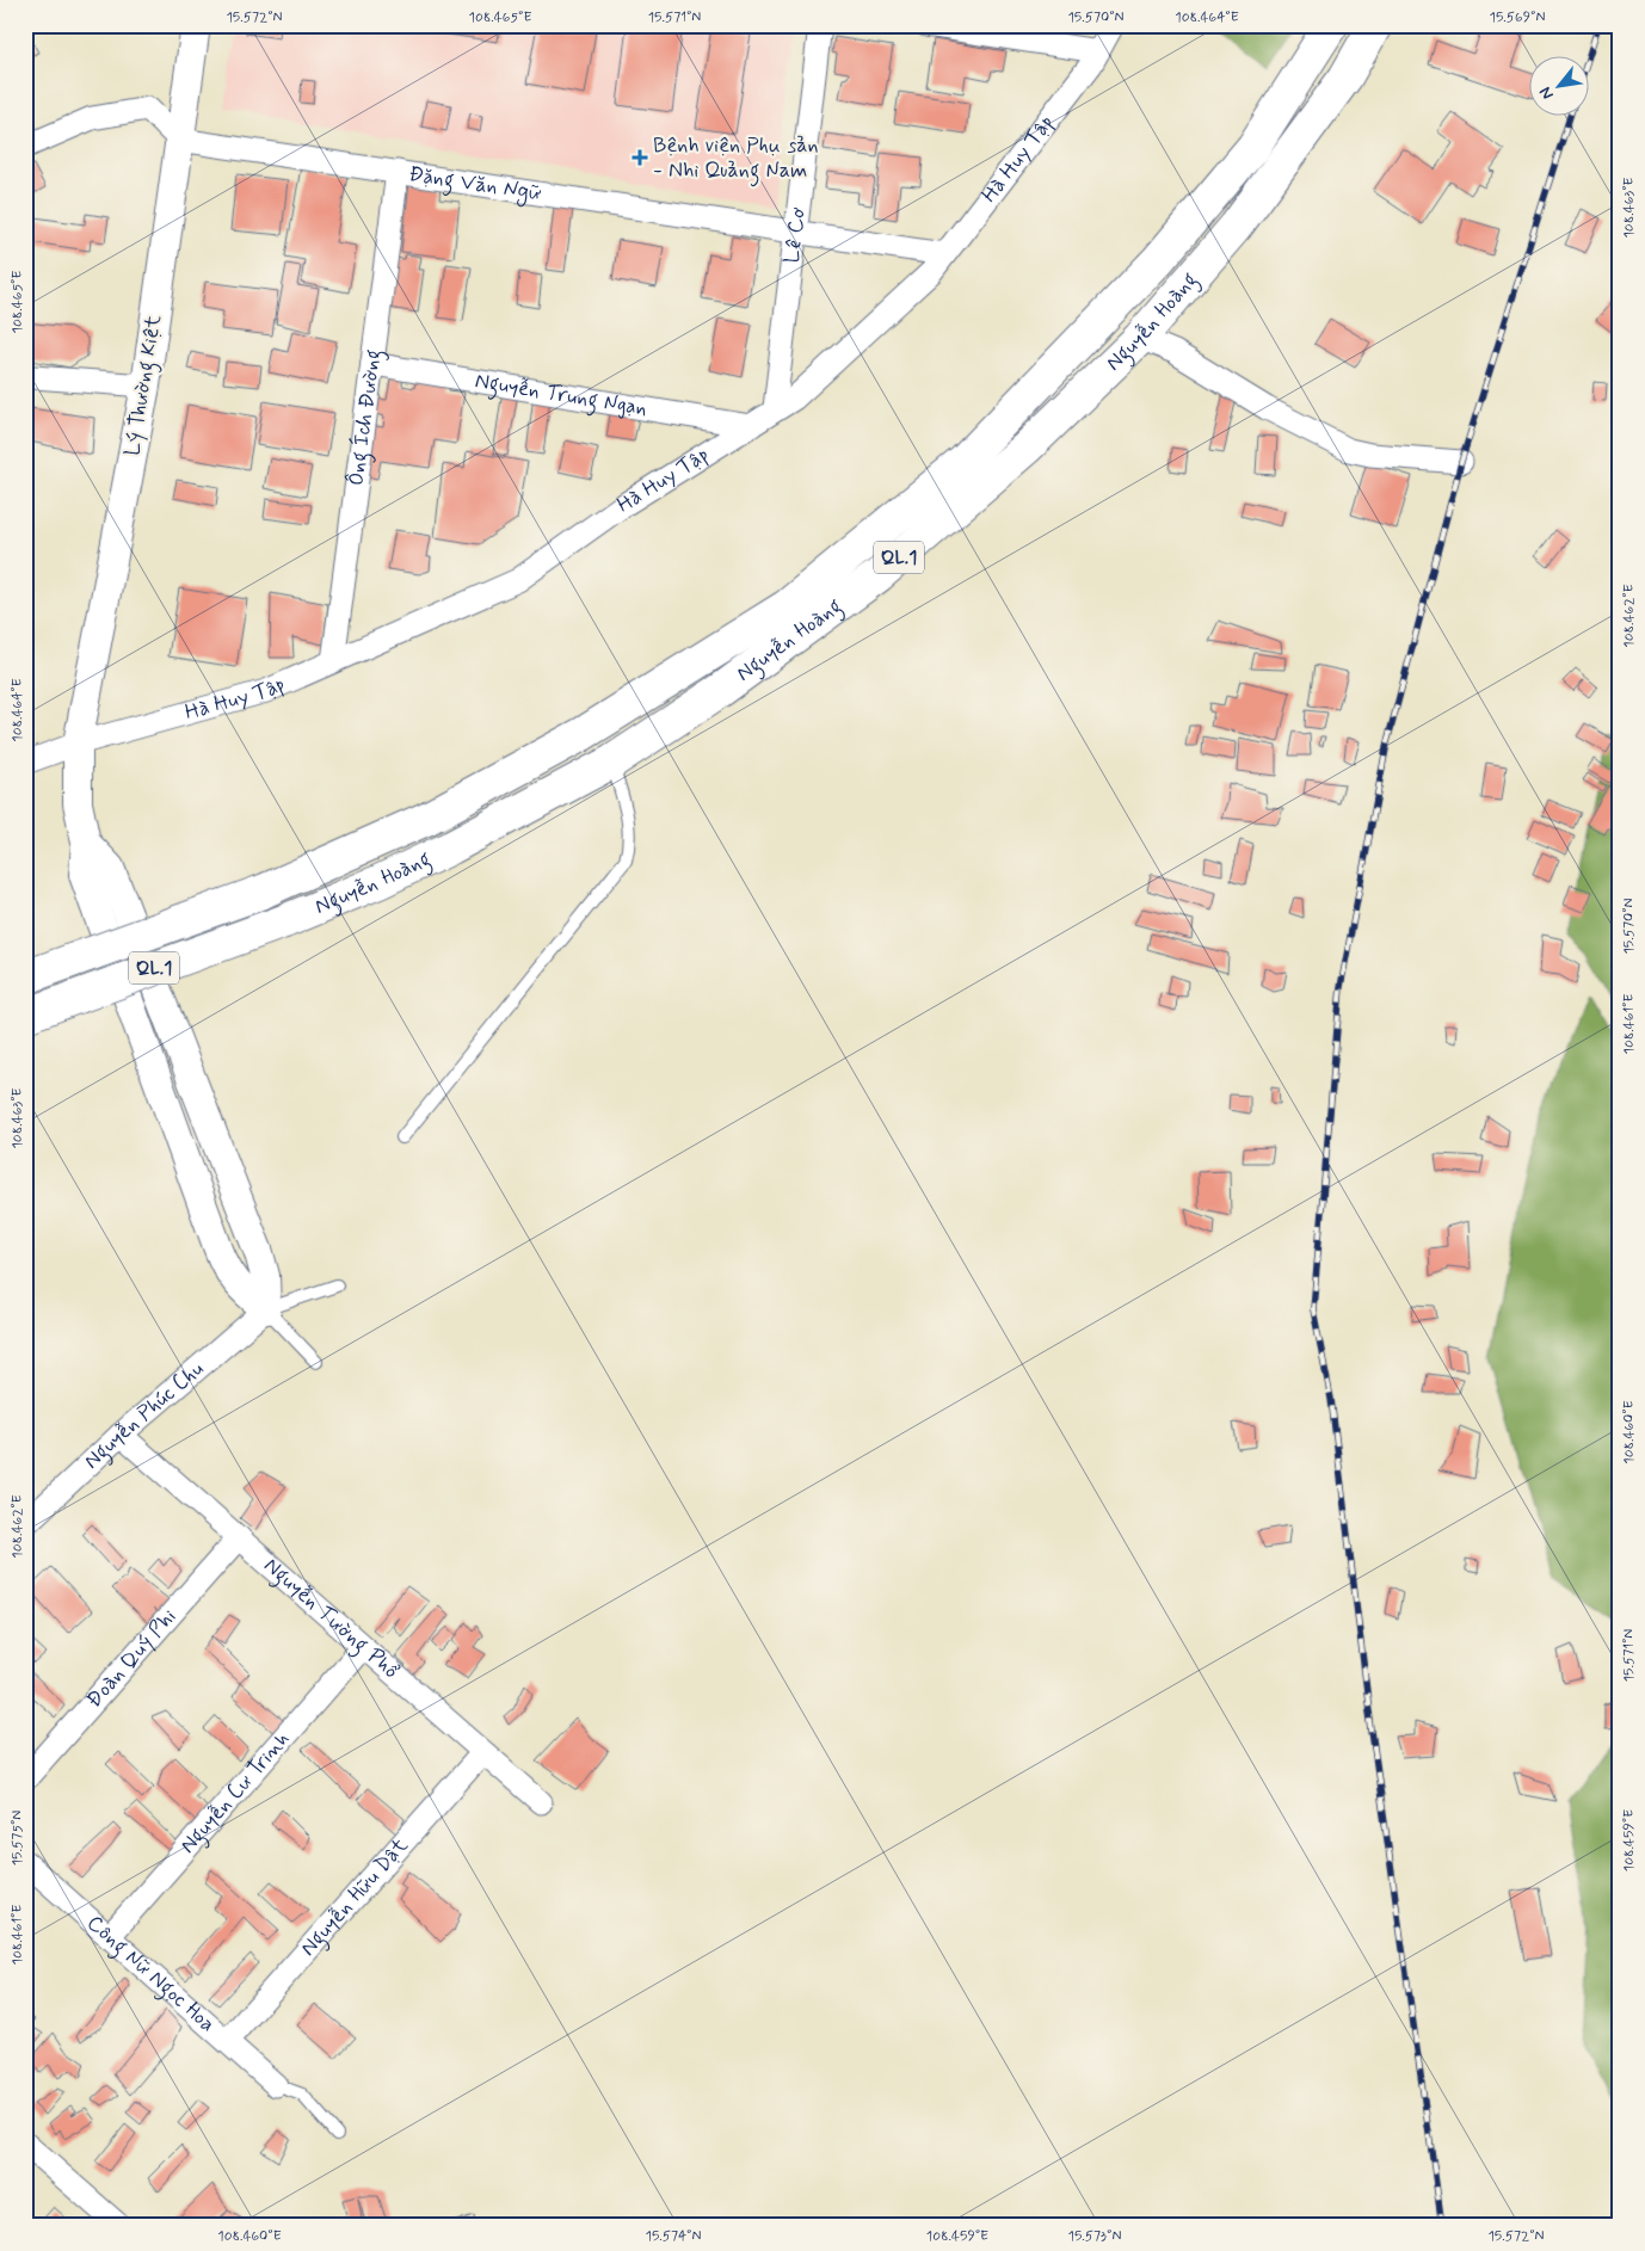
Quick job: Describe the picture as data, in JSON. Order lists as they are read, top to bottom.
{
  "streets": {
    "highway": ["Nguyễn Hoàng", "QL.1"],
    "street": [
      "Hà Huy Tập",
      "Đặng Văn Ngữ",
      "Lê Cơ",
      "Lý Thường Kiệt",
      "Nguyễn Trung Ngạn",
      "Ông Ích Đường",
      "Nguyễn Phúc Chu",
      "Nguyễn Tường Phổ",
      "Đoàn Quý Phi",
      "Nguyễn Cư Trinh",
      "Nguyễn Hữu Dật",
      "Công Nữ Ngọc Hoa"
    ]
  },
  "crossings": [
    ["Hà Huy Tập", "Đặng Văn Ngữ"],
    ["Hà Huy Tập", "Lê Cơ"],
    ["Hà Huy Tập", "Lý Thường Kiệt"],
    ["Hà Huy Tập", "Nguyễn Trung Ngạn"],
    ["Hà Huy Tập", "Ông Ích Đường"],
    ["Đặng Văn Ngữ", "Lê Cơ"],
    ["Đặng Văn Ngữ", "Lý Thường Kiệt"],
    ["Đặng Văn Ngữ", "Ông Ích Đường"],
    ["Lý Thường Kiệt", "Nguyễn Phúc Chu"],
    ["Nguyễn Trung Ngạn", "Ông Ích Đường"],
    ["Nguyễn Phúc Chu", "Nguyễn Tường Phổ"],
    ["Nguyễn Tường Phổ", "Đoàn Quý Phi"],
    ["Nguyễn Tường Phổ", "Nguyễn Cư Trinh"],
    ["Nguyễn Tường Phổ", "Nguyễn Hữu Dật"],
    ["Nguyễn Cư Trinh", "Công Nữ Ngọc Hoa"],
    ["Nguyễn Hữu Dật", "Công Nữ Ngọc Hoa"]
  ],
  "places": {
    "health": ["Bệnh viện Phụ sản - Nhi Quảng Nam"]
  },
  "north": "bottom left",
  "coordinates": [
    "15.572°N",
    "108.465°E",
    "15.571°N",
    "15.570°N",
    "108.464°E",
    "15.569°N",
    "108.463°E",
    "108.462°E",
    "108.461°E",
    "108.460°E",
    "15.575°N",
    "108.459°E",
    "15.574°N",
    "15.573°N"
  ]
}
